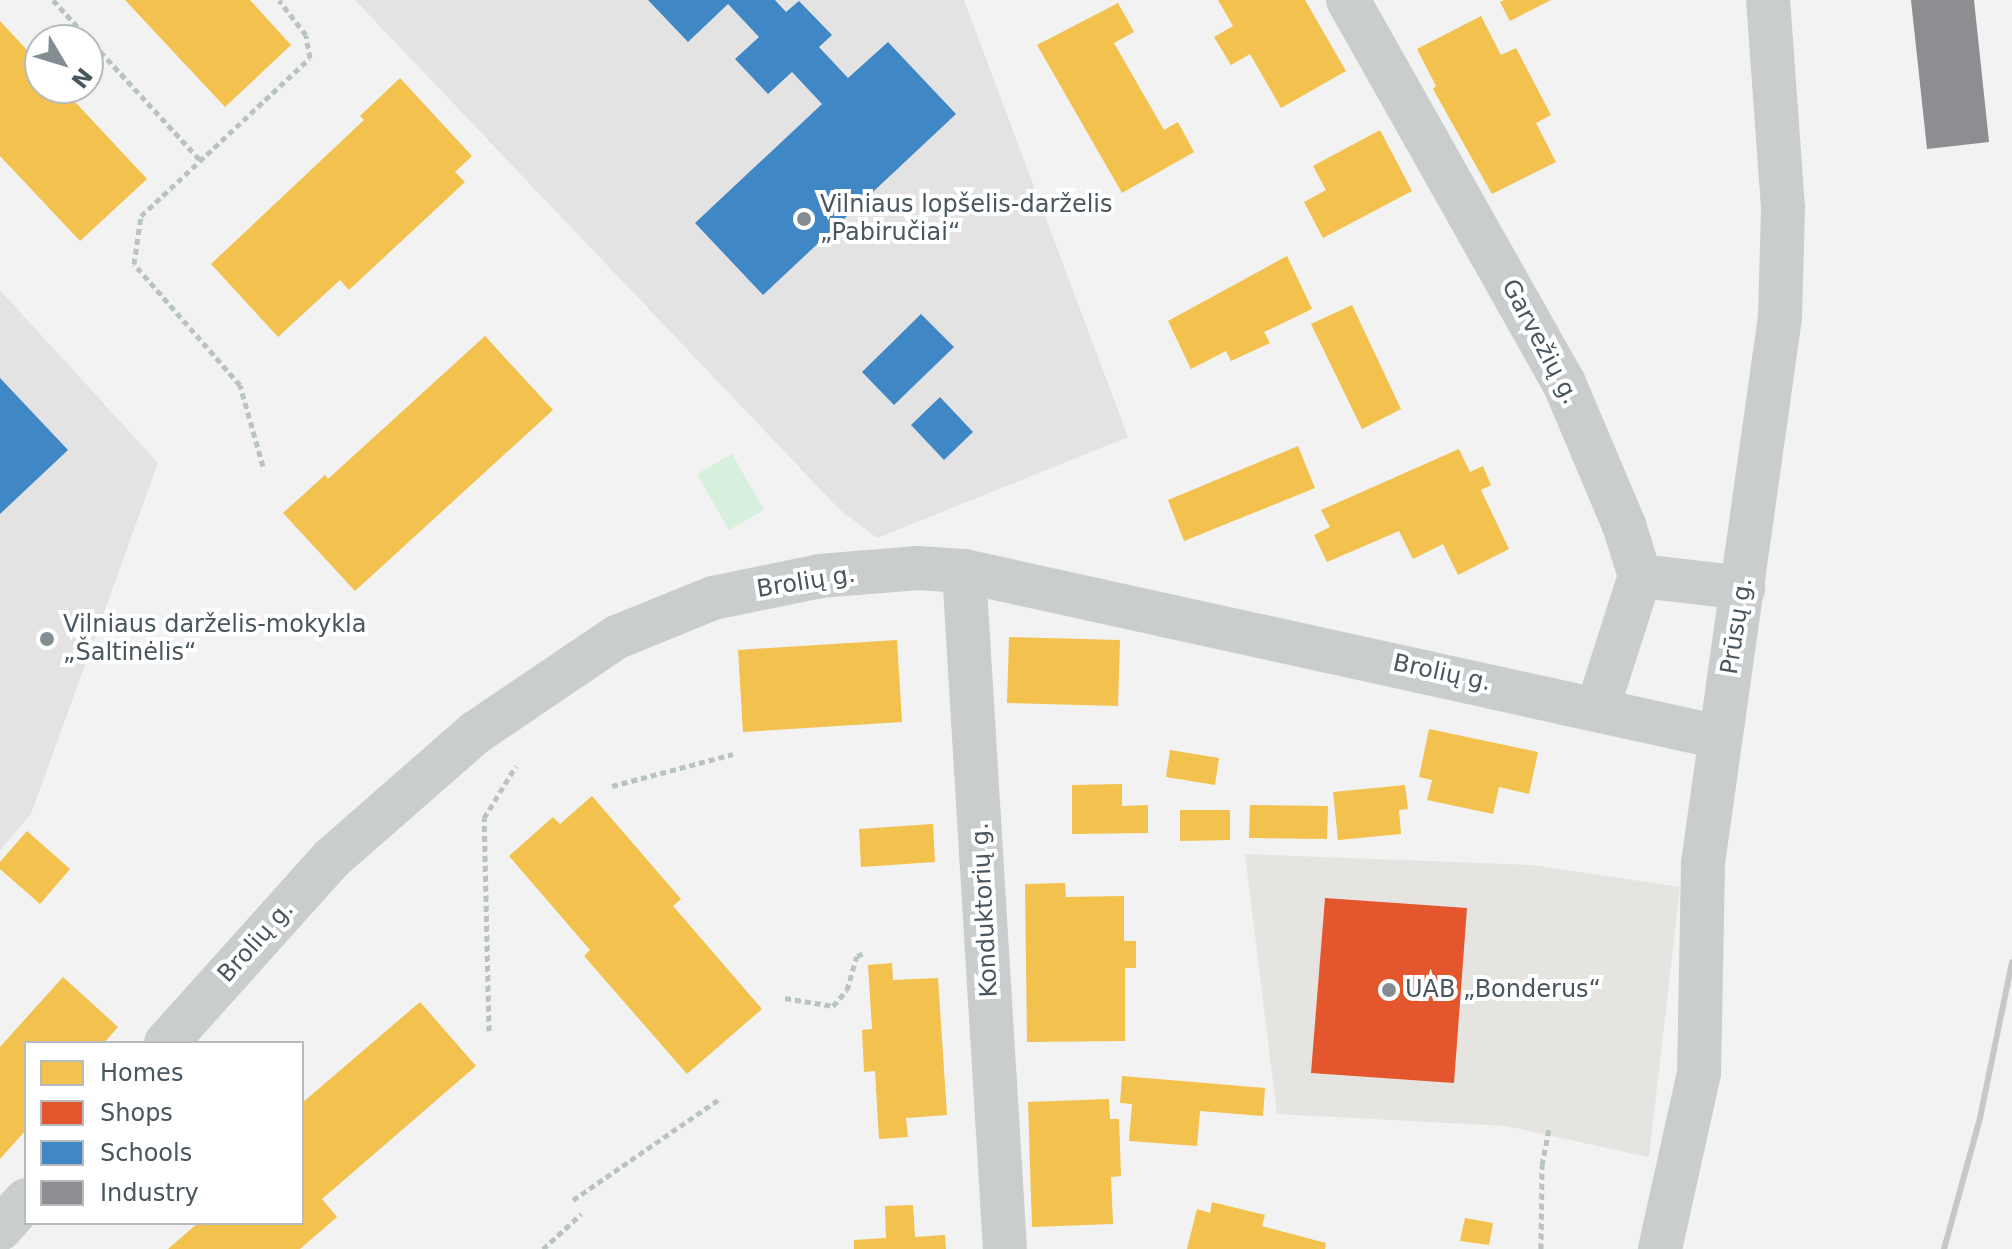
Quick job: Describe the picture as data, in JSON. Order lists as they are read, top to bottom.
{
  "streets": {
    "street": [
      "Garvežių g.",
      "Brolių g.",
      "Prūsų g.",
      "Konduktorių g."
    ]
  },
  "crossings": [
    ["Brolių g.", "Prūsų g."],
    ["Brolių g.", "Konduktorių g."]
  ],
  "places": ["Vilniaus lopšelis-darželis „Pabiručiai“", "Vilniaus darželis-mokykla „Šaltinėlis“", "UAB „Bonderus“"],
  "legend": [
    "Homes",
    "Shops",
    "Schools",
    "Industry"
  ],
  "north": "bottom right"
}
